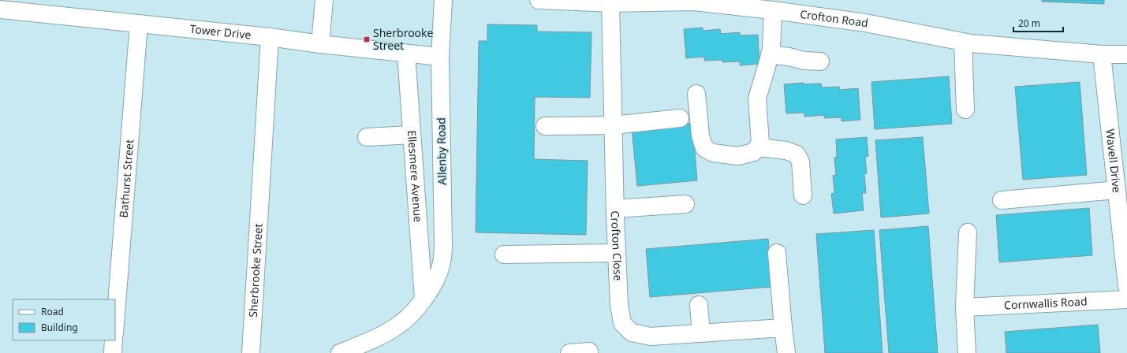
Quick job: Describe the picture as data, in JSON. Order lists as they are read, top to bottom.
{
  "streets": {
    "street": [
      "Crofton Road",
      "Tower Drive",
      "Allenby Road",
      "Wavell Drive",
      "Ellesmere Avenue",
      "Bathurst Street",
      "Crofton Close",
      "Sherbrooke Street",
      "Cornwallis Road"
    ]
  },
  "crossings": [
    ["Crofton Road", "Wavell Drive"],
    ["Crofton Road", "Crofton Close"],
    ["Tower Drive", "Allenby Road"],
    ["Tower Drive", "Ellesmere Avenue"],
    ["Tower Drive", "Bathurst Street"],
    ["Tower Drive", "Sherbrooke Street"],
    ["Allenby Road", "Ellesmere Avenue"]
  ],
  "places": {
    "transit": ["Sherbrooke Street"]
  },
  "legend": ["Road", "Building"],
  "scale_bar": "20 m"
}
